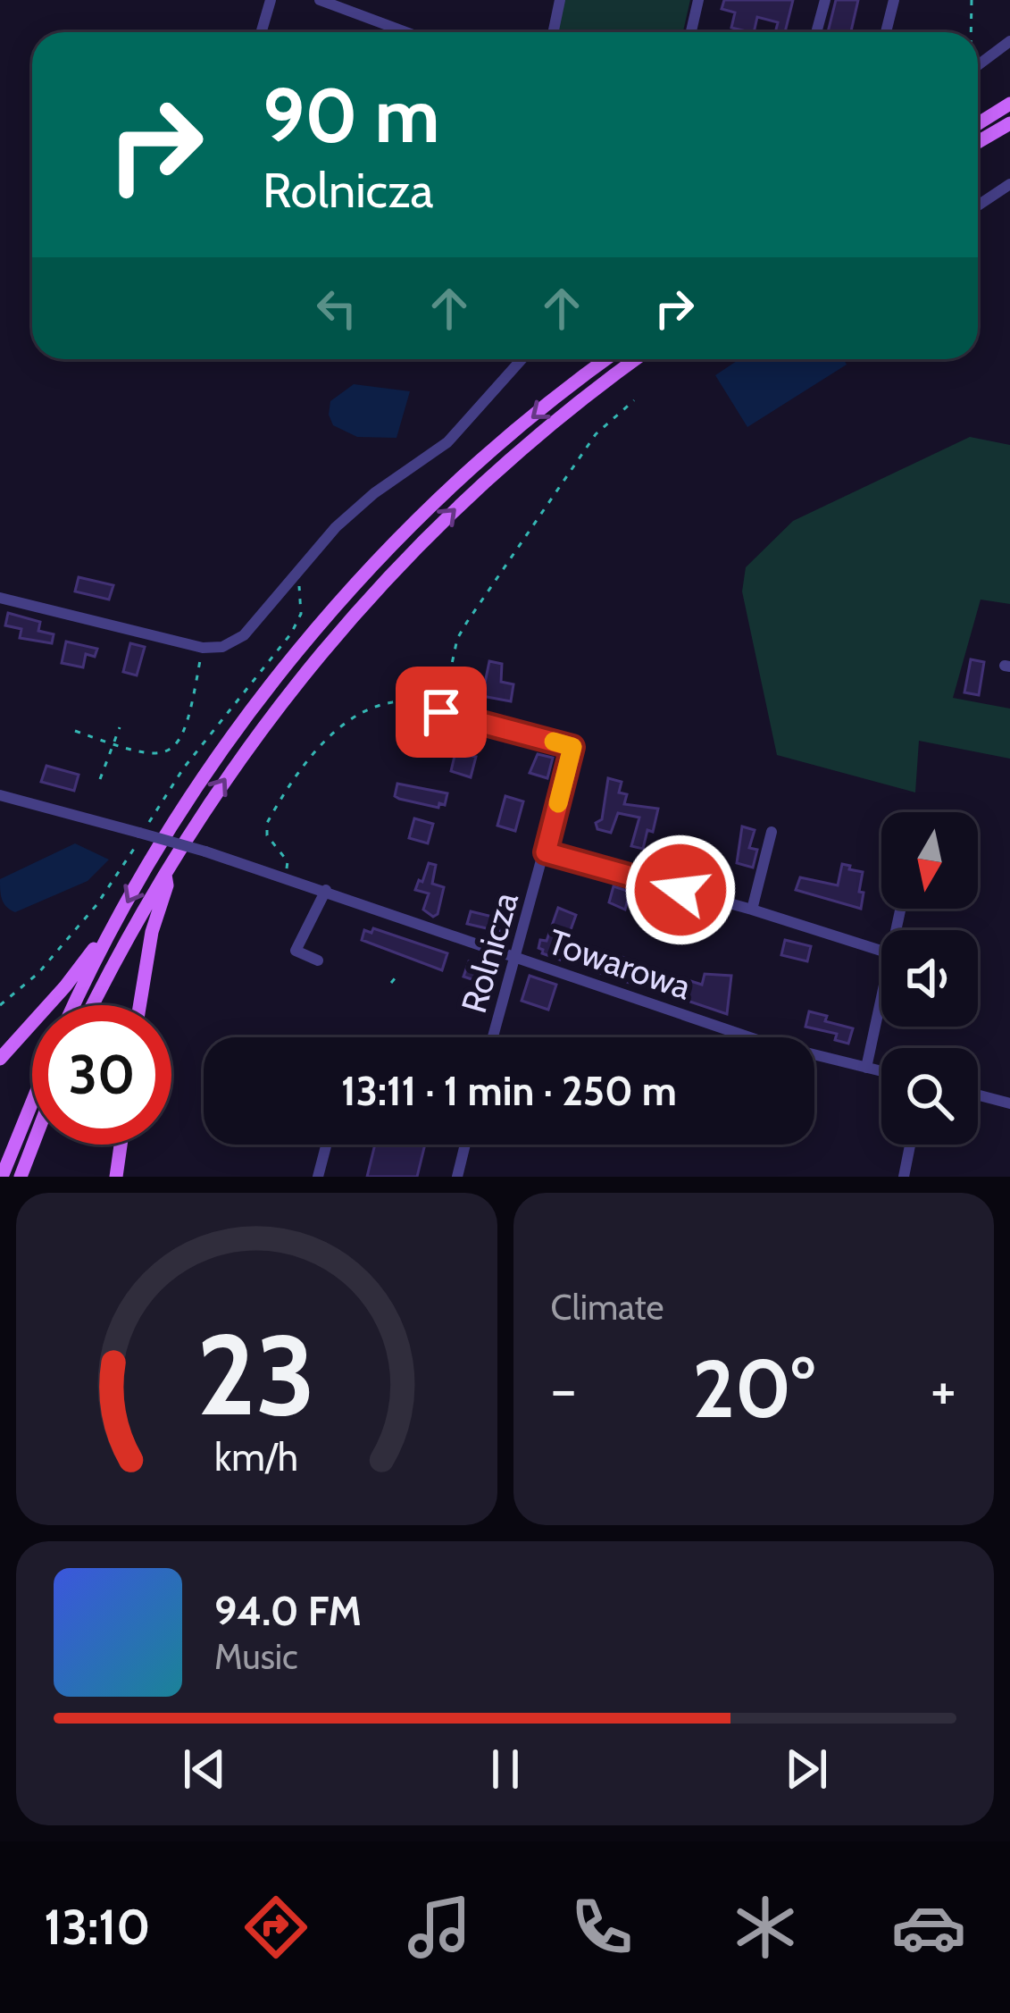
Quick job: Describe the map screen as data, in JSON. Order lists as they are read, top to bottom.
{
  "streets": {
    "street": ["Rolnicza", "Towarowa"]
  },
  "crossings": [
    ["Rolnicza", "Towarowa"]
  ],
  "north": "bottom",
  "page": {
    "turn": ["90 m", "Rolnicza"],
    "limit": "30",
    "trip": "13:11 · 1 min · 250 m",
    "tile": "Climate",
    "heat": ["−", "20°", "+"],
    "song": ["94.0 FM", "Music"],
    "tabs": "13:10",
    "gauge": ["23", "km/h"]
  }
}
